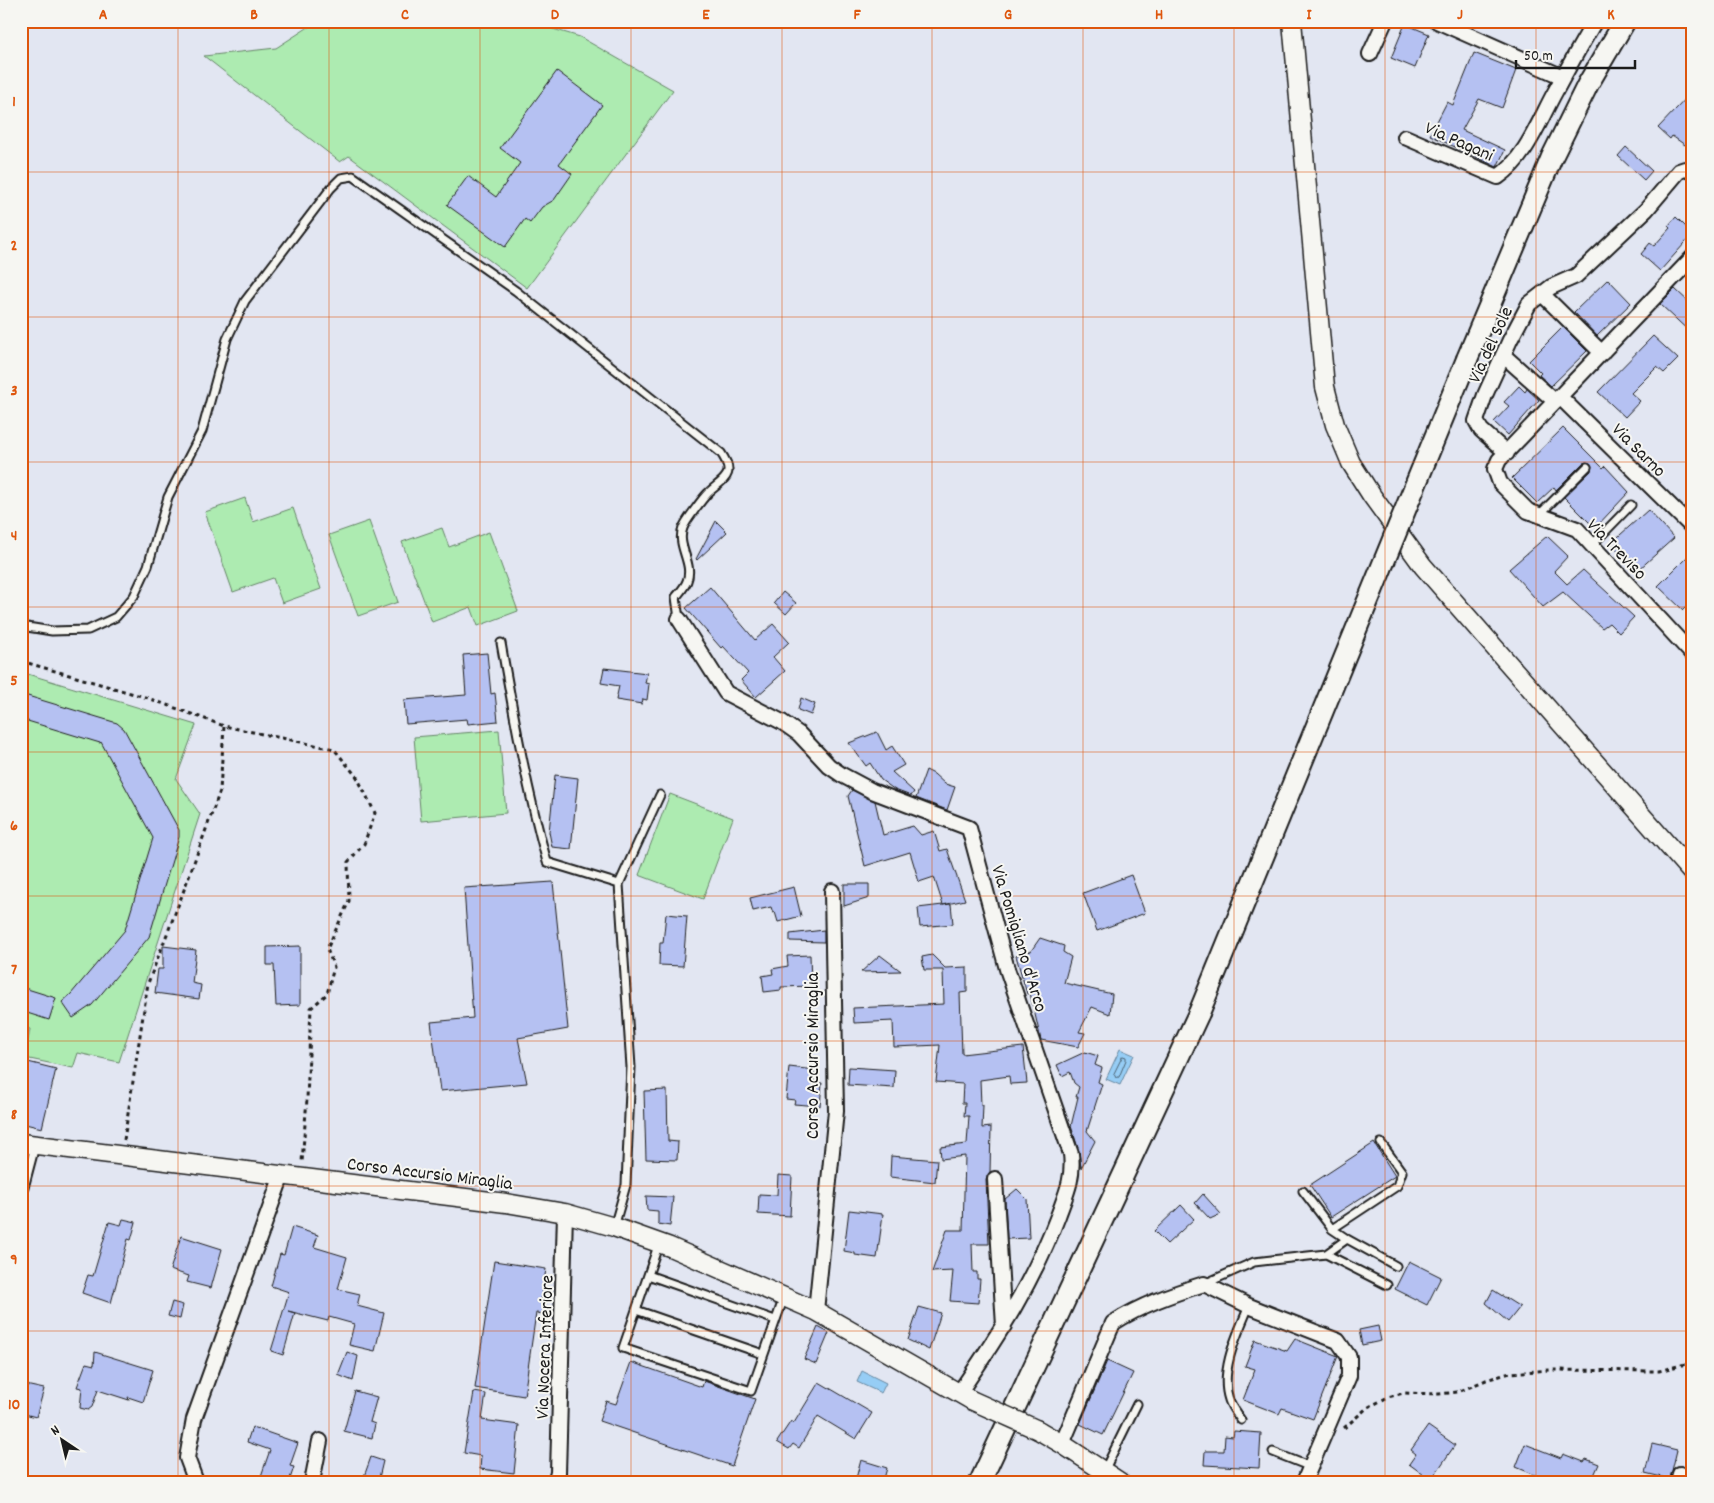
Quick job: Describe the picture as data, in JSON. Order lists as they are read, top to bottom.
{
  "streets": {
    "street": [
      "Via Pagani",
      "Via del Sole",
      "Via Sarno",
      "Via Treviso",
      "Via Pomigliano d'Arco",
      "Corso Accursio Miraglia",
      "Via Nocera Inferiore"
    ]
  },
  "crossings": [
    ["Via del Sole", "Via Sarno"],
    ["Via del Sole", "Via Treviso"],
    ["Via Pomigliano d'Arco", "Corso Accursio Miraglia"],
    ["Corso Accursio Miraglia", "Via Nocera Inferiore"]
  ],
  "scale_bar": "50 m",
  "north": "top left",
  "grid": {
    "columns": [
      "A",
      "B",
      "C",
      "D",
      "E",
      "F",
      "G",
      "H",
      "I",
      "J",
      "K"
    ],
    "rows": [
      "1",
      "2",
      "3",
      "4",
      "5",
      "6",
      "7",
      "8",
      "9",
      "10"
    ]
  }
}
